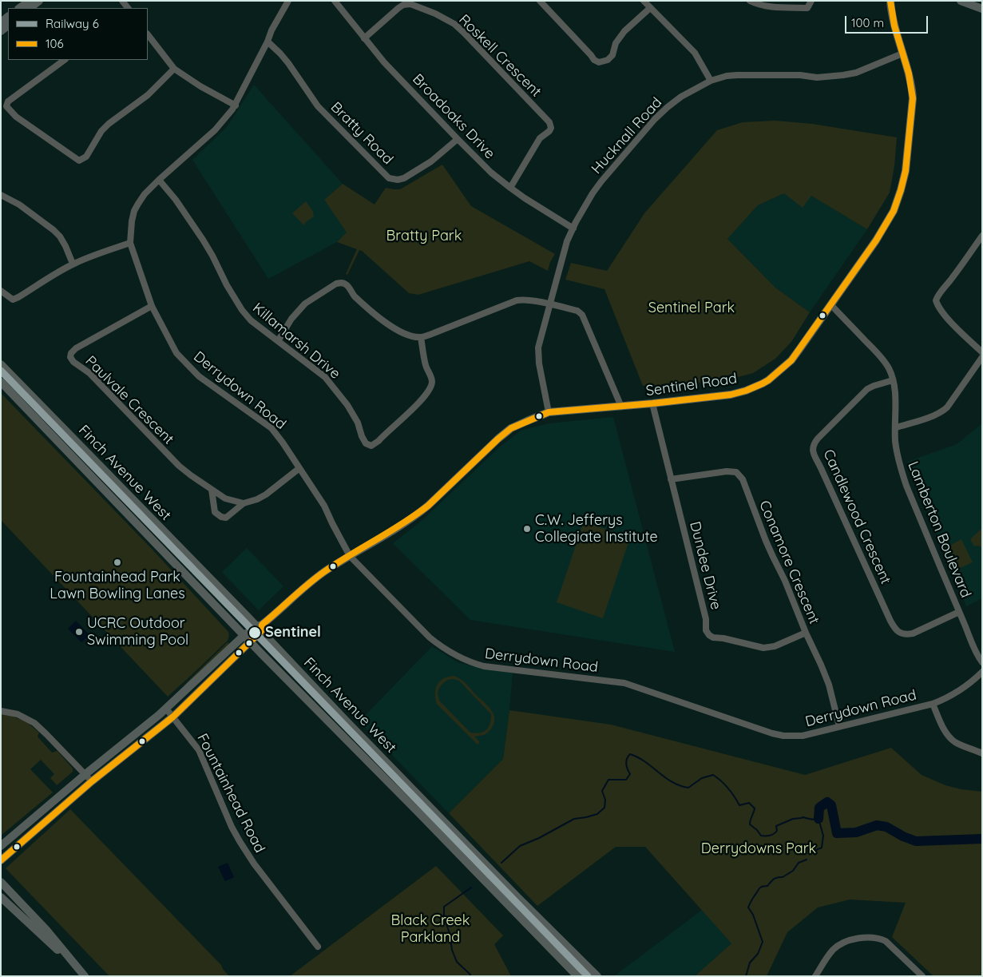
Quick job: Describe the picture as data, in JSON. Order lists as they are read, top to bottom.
{
  "streets": {
    "street": [
      "Roskell Crescent",
      "Broadoaks Drive",
      "Bratty Road",
      "Hucknall Road",
      "Killamarsh Drive",
      "Sentinel Road",
      "Derrydown Road",
      "Paulvale Crescent",
      "Finch Avenue West",
      "Candlewood Crescent",
      "Lamberton Boulevard",
      "Conamore Crescent",
      "Dundee Drive",
      "Fountainhead Road"
    ]
  },
  "crossings": [
    ["Roskell Crescent", "Broadoaks Drive"],
    ["Broadoaks Drive", "Bratty Road"],
    ["Broadoaks Drive", "Hucknall Road"],
    ["Bratty Road", "Derrydown Road"],
    ["Hucknall Road", "Sentinel Road"],
    ["Killamarsh Drive", "Derrydown Road"],
    ["Sentinel Road", "Derrydown Road"],
    ["Sentinel Road", "Finch Avenue West"],
    ["Sentinel Road", "Lamberton Boulevard"],
    ["Sentinel Road", "Dundee Drive"],
    ["Sentinel Road", "Fountainhead Road"],
    ["Derrydown Road", "Paulvale Crescent"],
    ["Derrydown Road", "Conamore Crescent"],
    ["Candlewood Crescent", "Lamberton Boulevard"],
    ["Conamore Crescent", "Dundee Drive"]
  ],
  "parks": [
    "Bratty Park",
    "Sentinel Park",
    "Derrydowns Park",
    "Black Creek Parkland"
  ],
  "places": [
    "C.W. Jefferys Collegiate Institute",
    "Fountainhead Park Lawn Bowling Lanes",
    "UCRC Outdoor Swimming Pool",
    "Sentinel"
  ],
  "lines": ["transit line 106", "rail line 6"],
  "legend": ["Railway 6", "106"],
  "scale_bar": "100 m"
}
